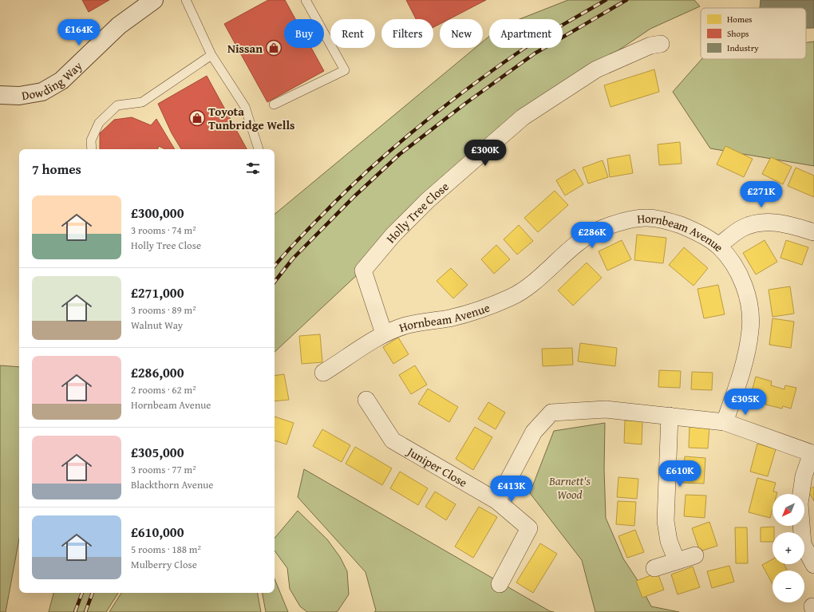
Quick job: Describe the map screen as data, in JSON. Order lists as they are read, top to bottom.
{
  "streets": {
    "street": [
      "Dowding Way",
      "Holly Tree Close",
      "Hornbeam Avenue",
      "Juniper Close"
    ]
  },
  "crossings": [
    ["Holly Tree Close", "Hornbeam Avenue"]
  ],
  "parks": ["Barnett's Wood"],
  "places": {
    "shop": ["Nissan", "Toyota Tunbridge Wells"]
  },
  "legend": ["Homes", "Shops", "Industry"],
  "north": "bottom left",
  "page": {
    "price": [
      "£164K",
      "£300K",
      "£271K",
      "£286K",
      "£305K",
      "£610K",
      "£413K"
    ],
    "chip": [
      "Buy",
      "Rent",
      "Filters",
      "New",
      "Apartment"
    ],
    "heading": "7 homes",
    "list": [
      {
        "name": "£300,000",
        "note": "3 rooms · 74 m² · Holly Tree Close"
      },
      {
        "name": "£271,000",
        "note": "3 rooms · 89 m² · Walnut Way"
      },
      {
        "name": "£286,000",
        "note": "2 rooms · 62 m² · Hornbeam Avenue"
      },
      {
        "name": "£305,000",
        "note": "3 rooms · 77 m² · Blackthorn Avenue"
      },
      {
        "name": "£610,000",
        "note": "5 rooms · 188 m² · Mulberry Close"
      }
    ],
    "map_buttons": ["+", "−"]
  }
}
